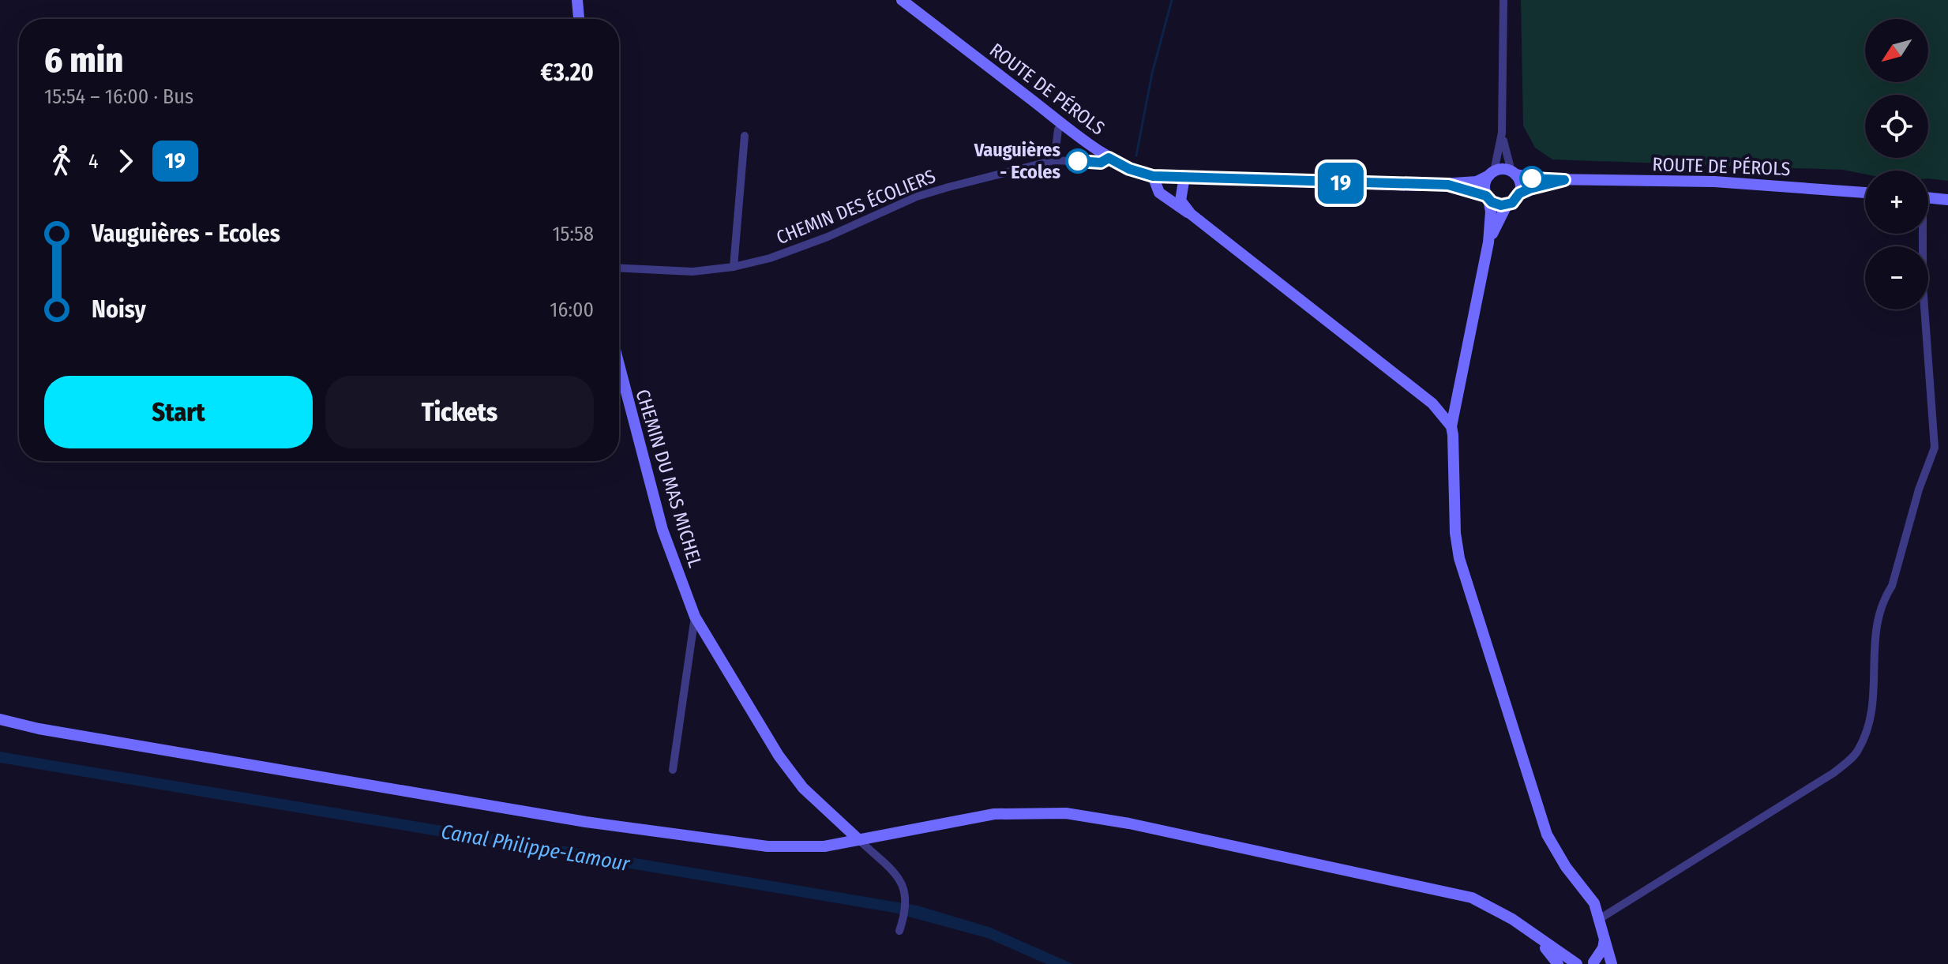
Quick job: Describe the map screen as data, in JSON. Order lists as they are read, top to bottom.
{
  "streets": {
    "street": ["ROUTE DE PÉROLS", "CHEMIN DES ÉCOLIERS", "CHEMIN DU MAS MICHEL"]
  },
  "crossings": [
    ["ROUTE DE PÉROLS", "CHEMIN DES ÉCOLIERS"]
  ],
  "water": ["Canal Philippe-Lamour"],
  "places": ["Vauguières - Ecoles"],
  "lines": ["bus line 19"],
  "north": "bottom left",
  "page": {
    "on_map": "19",
    "map_buttons": ["+", "−"],
    "heading": ["6 min", "15:54 – 16:00 · Bus", "€3.20"],
    "legs": ["4", "19"],
    "list": [
      {
        "name": "Vauguières - Ecoles",
        "value": "15:58"
      },
      {
        "name": "Noisy",
        "value": "16:00"
      }
    ],
    "buttons": ["Start", "Tickets"]
  }
}
